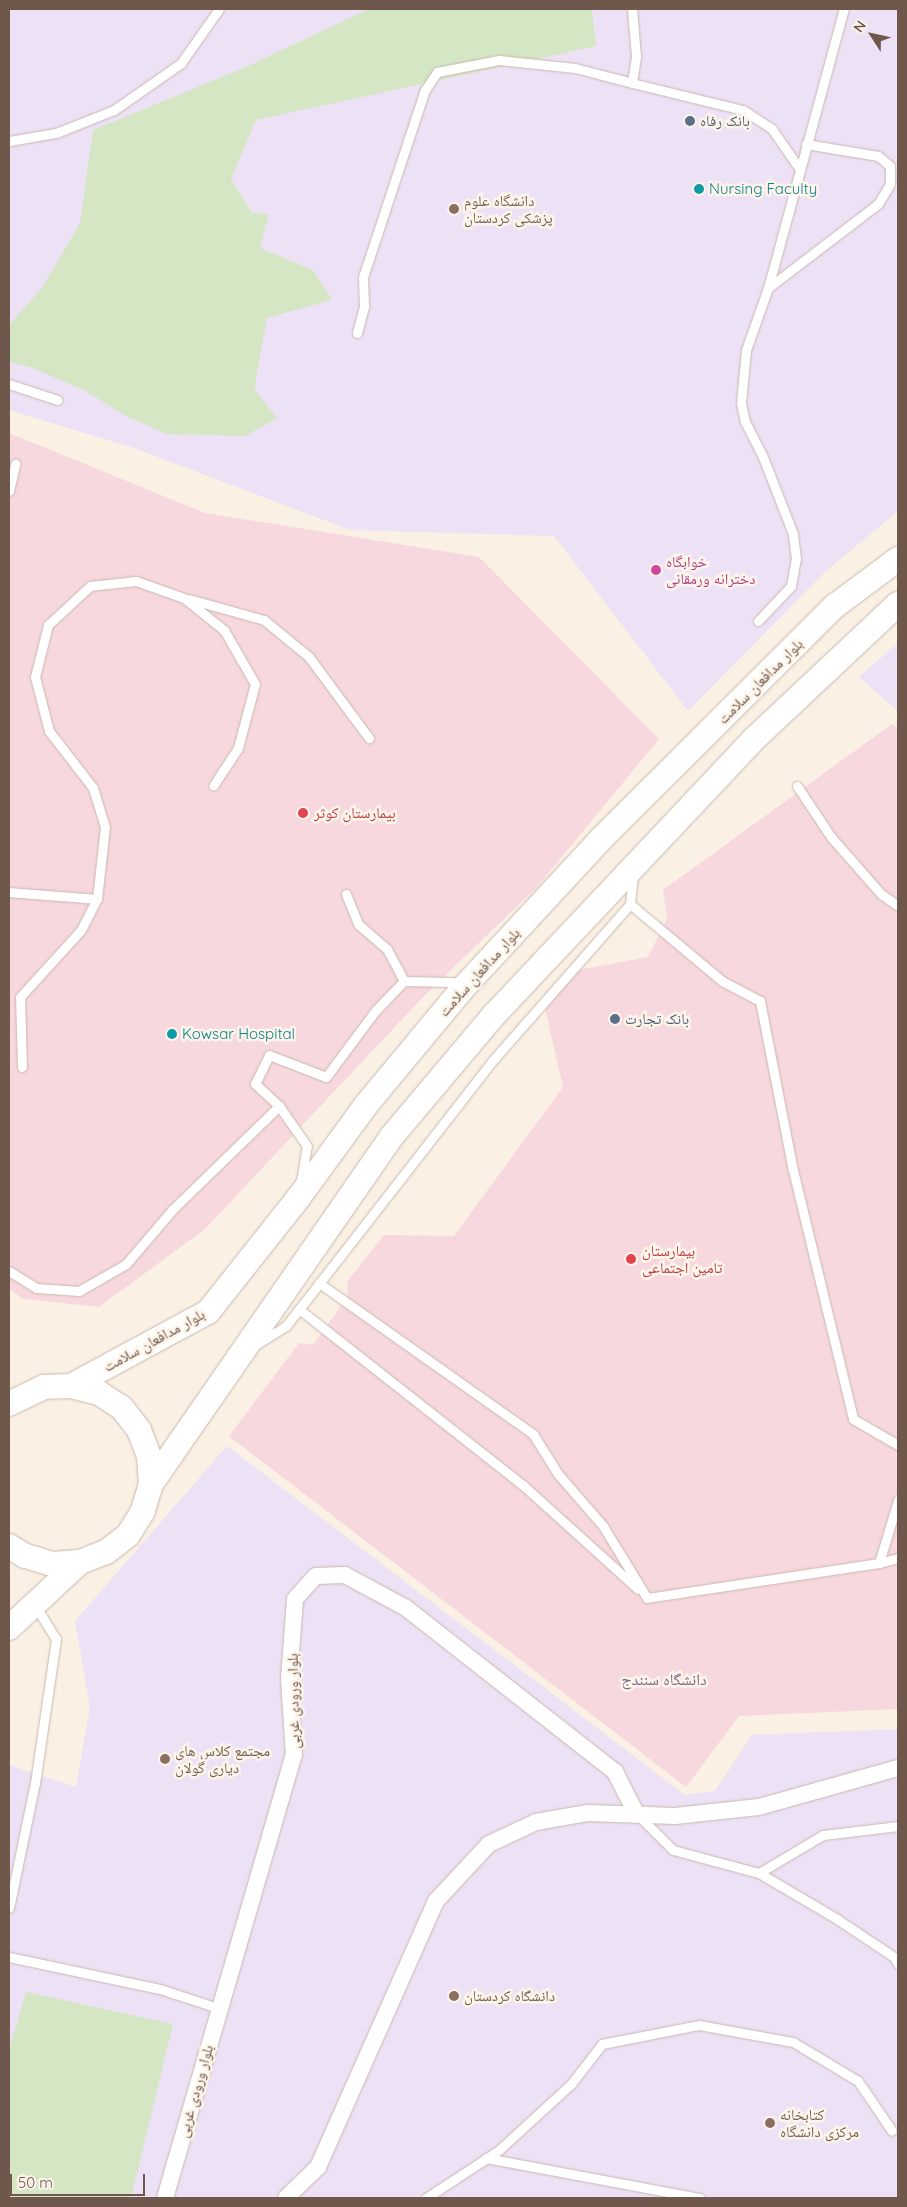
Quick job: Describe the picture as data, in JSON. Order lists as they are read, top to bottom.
{
  "streets": {
    "main road": ["بلوار مدافعان سلامت"],
    "street": ["بلوار ورودی غربی"]
  },
  "districts": ["دانشگاه سنندج"],
  "places": [
    "بانک رفاه",
    "Nursing Faculty",
    "دانشگاه علوم پزشکی کردستان",
    "خوابگاه دخترانه ورمقانی",
    "بیمارستان کوثر",
    "بانک تجارت",
    "Kowsar Hospital",
    "بیمارستان تامین اجتماعی",
    "مجتمع کلاس های دیاری گولان",
    "دانشگاه کردستان",
    "کتابخانه مرکزی دانشگاه"
  ],
  "scale_bar": "50 m",
  "north": "top left"
}
